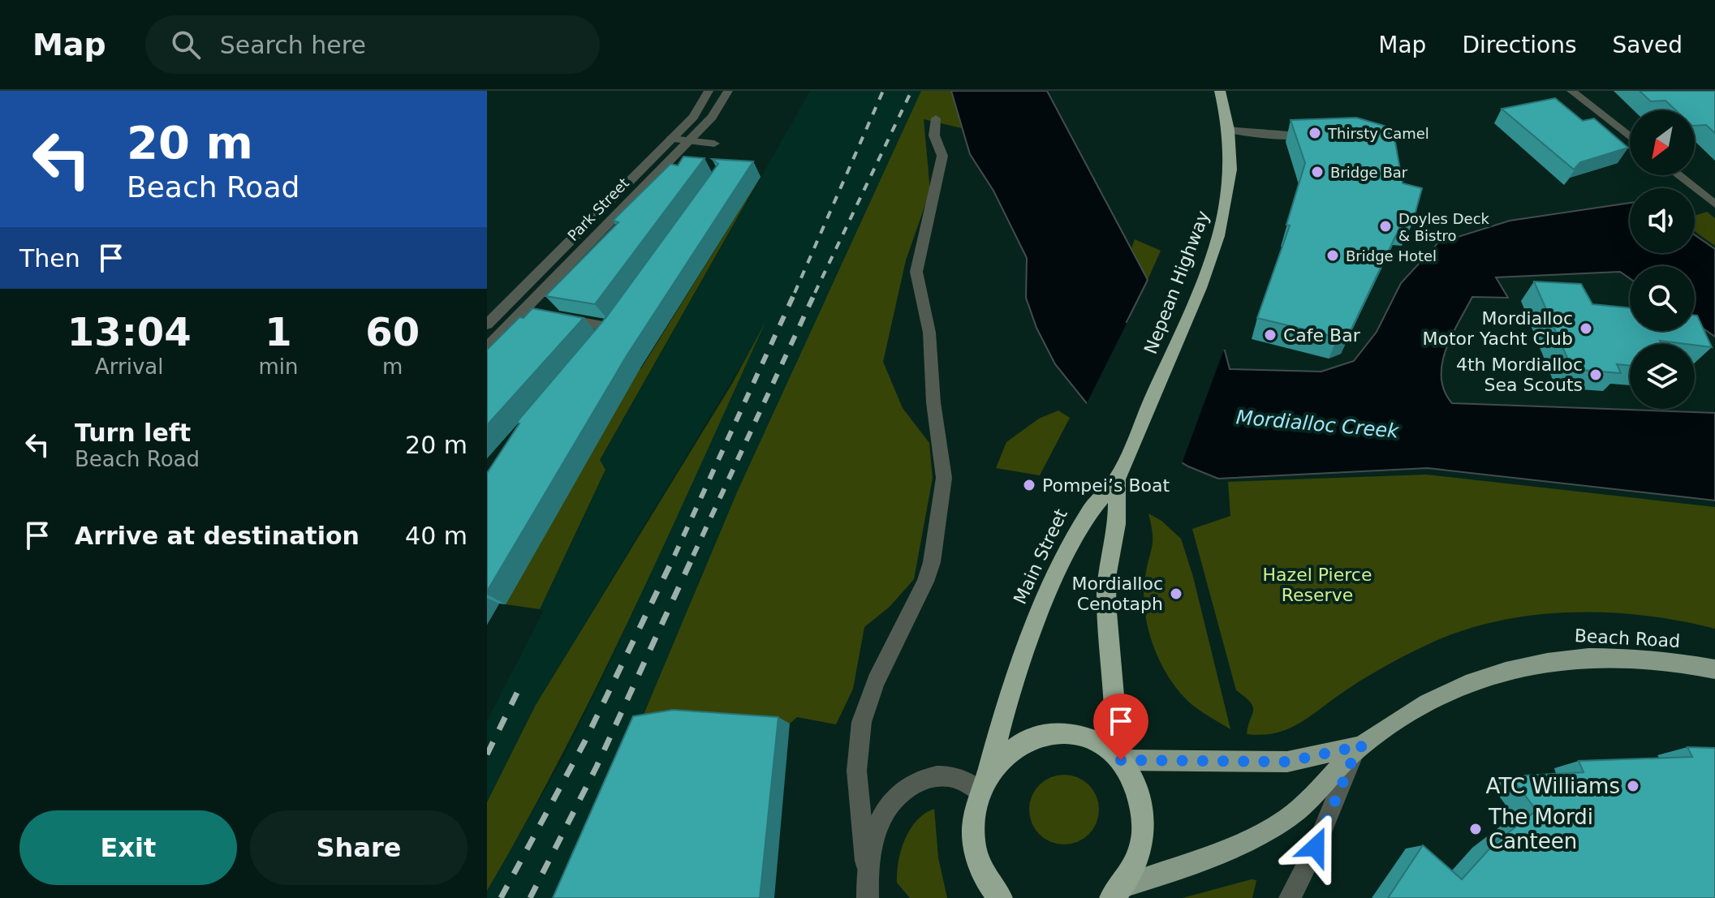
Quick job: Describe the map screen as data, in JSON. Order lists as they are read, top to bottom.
{
  "streets": {
    "highway": ["Nepean Highway", "Main Street"],
    "main road": ["Beach Road"],
    "street": ["Park Street"]
  },
  "crossings": [
    ["Nepean Highway", "Main Street"]
  ],
  "water": ["Mordialloc Creek"],
  "parks": ["Hazel Pierce Reserve"],
  "places": [
    "Thirsty Camel",
    "Bridge Bar",
    "Doyles Deck & Bistro",
    "Bridge Hotel",
    "Mordialloc Motor Yacht Club",
    "Cafe Bar",
    "4th Mordialloc Sea Scouts",
    "Pompei’s Boat",
    "Mordialloc Cenotaph",
    "ATC Williams",
    "The Mordi Canteen"
  ],
  "north": "bottom left",
  "page": {
    "header": "Map",
    "search": "Search here",
    "nav": ["Map", "Directions", "Saved"],
    "turn": ["20 m", "Beach Road"],
    "then": "Then",
    "eta": [
      "13:04",
      "Arrival",
      "1",
      "min",
      "60",
      "m"
    ],
    "list": [
      {
        "name": "Turn left",
        "note": "Beach Road",
        "value": "20 m"
      },
      {
        "name": "Arrive at destination",
        "value": "40 m"
      }
    ],
    "buttons": ["Exit", "Share"]
  }
}
